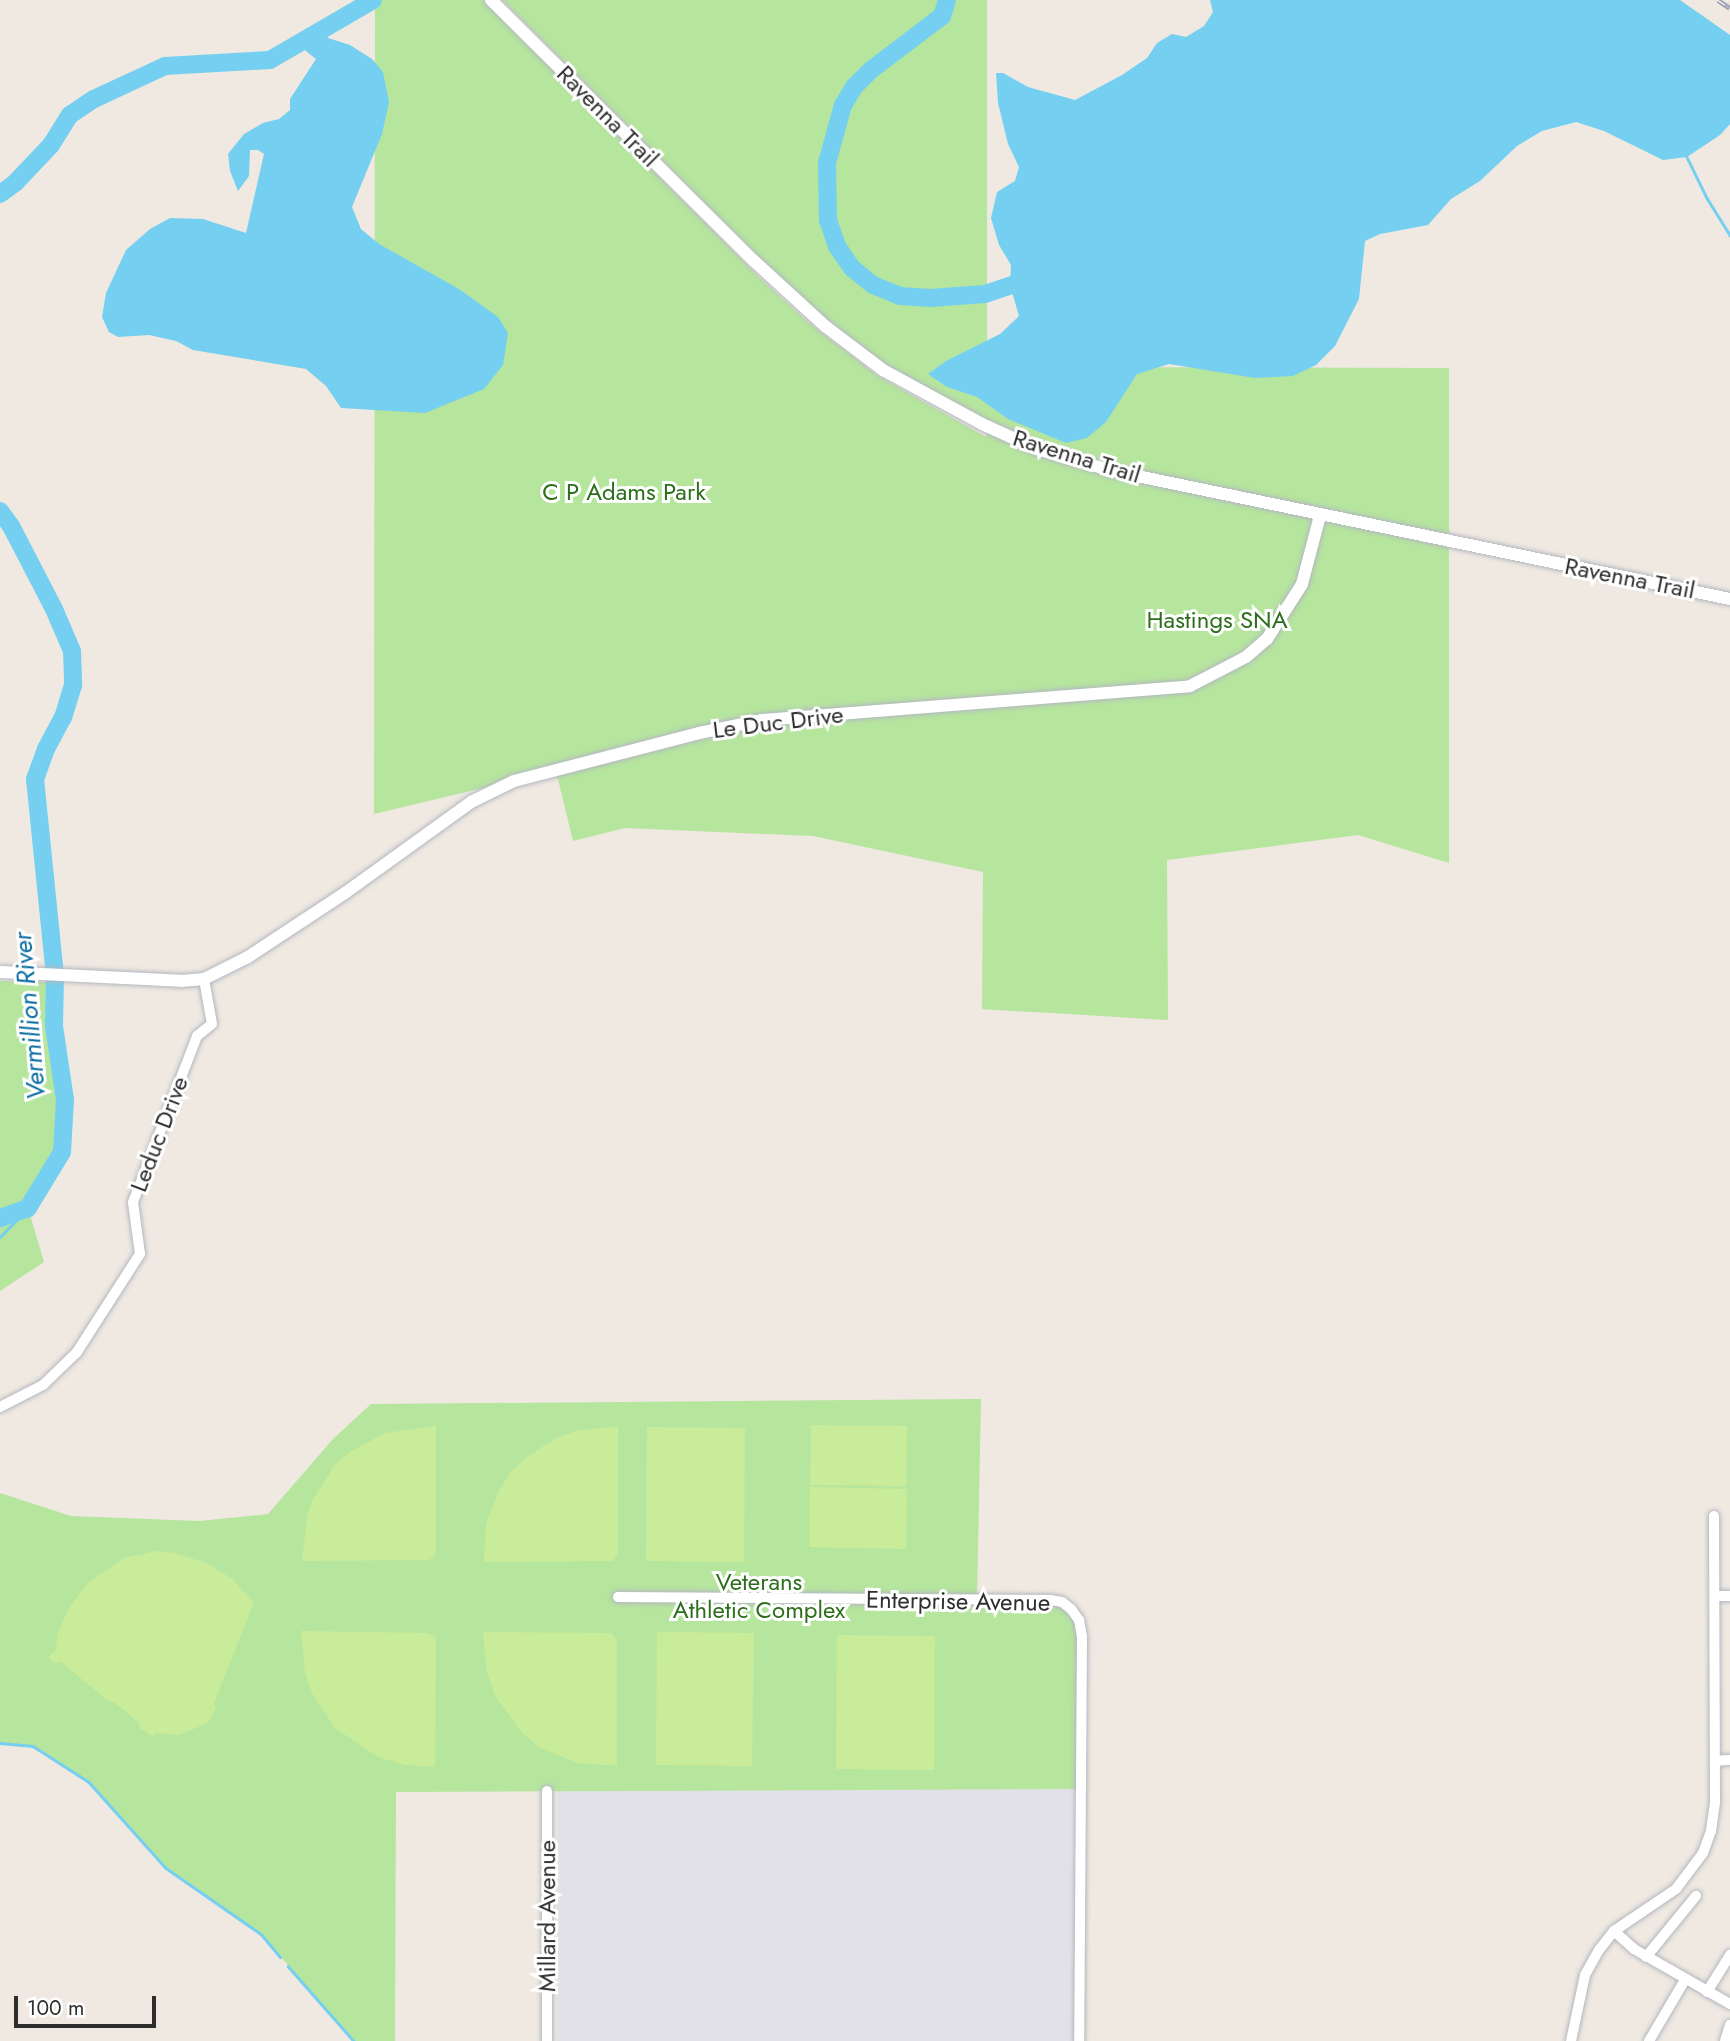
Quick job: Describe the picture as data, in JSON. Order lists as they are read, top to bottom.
{
  "streets": {
    "street": [
      "Ravenna Trail",
      "Le Duc Drive",
      "Leduc Drive",
      "Enterprise Avenue",
      "Millard Avenue"
    ]
  },
  "crossings": [
    ["Ravenna Trail", "Le Duc Drive"],
    ["Le Duc Drive", "Leduc Drive"]
  ],
  "water": ["Vermillion River"],
  "parks": ["C P Adams Park", "Hastings SNA", "Veterans Athletic Complex"],
  "scale_bar": "100 m"
}
